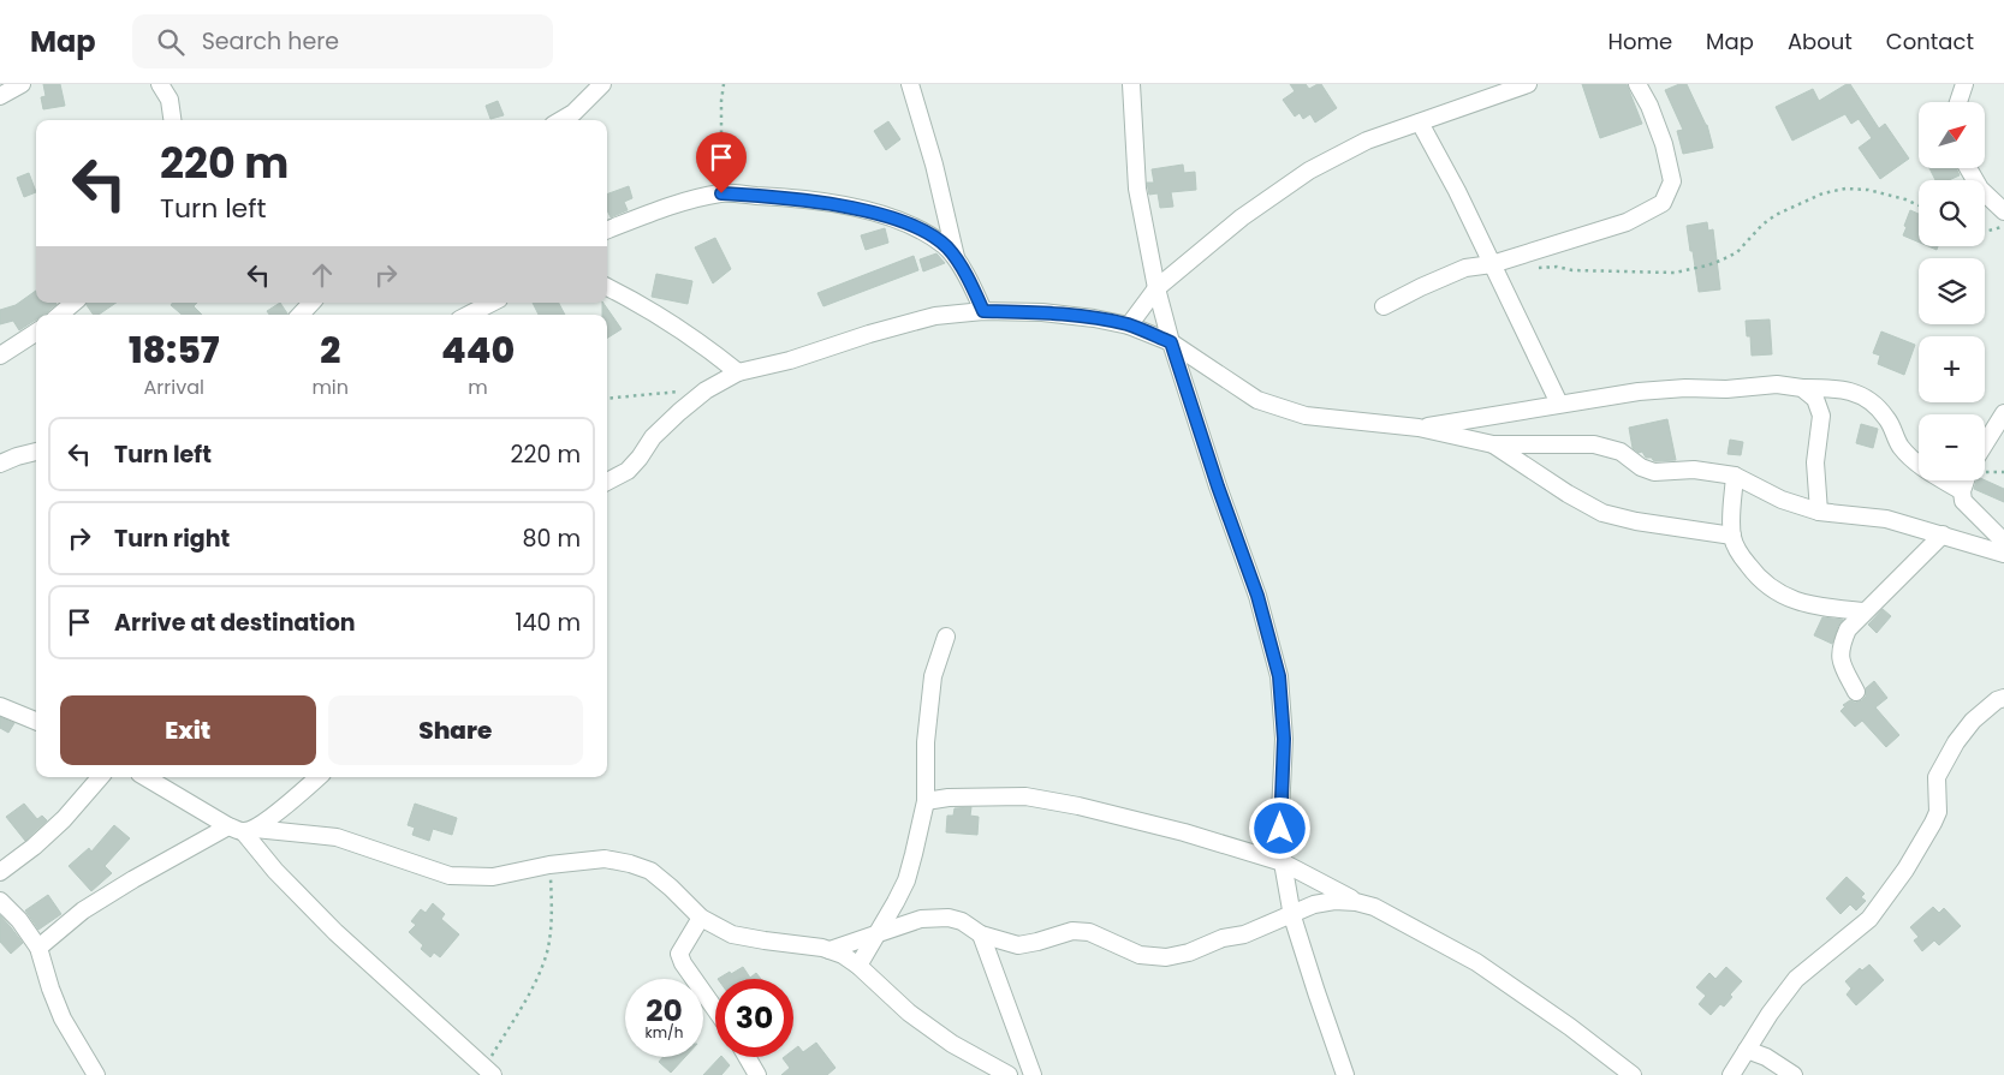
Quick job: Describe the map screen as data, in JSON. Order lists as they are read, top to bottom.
{
  "north": "top right",
  "page": {
    "header": "Map",
    "search": "Search here",
    "nav": [
      "Home",
      "Map",
      "About",
      "Contact"
    ],
    "map_buttons": ["+", "−"],
    "turn": ["220 m", "Turn left"],
    "eta": [
      "18:57",
      "Arrival",
      "2",
      "min",
      "440",
      "m"
    ],
    "list": [
      {
        "name": "Turn left",
        "value": "220 m"
      },
      {
        "name": "Turn right",
        "value": "80 m"
      },
      {
        "name": "Arrive at destination",
        "value": "140 m"
      }
    ],
    "buttons": ["Exit", "Share"],
    "speed": "20 km/h",
    "limit": "30"
  }
}
